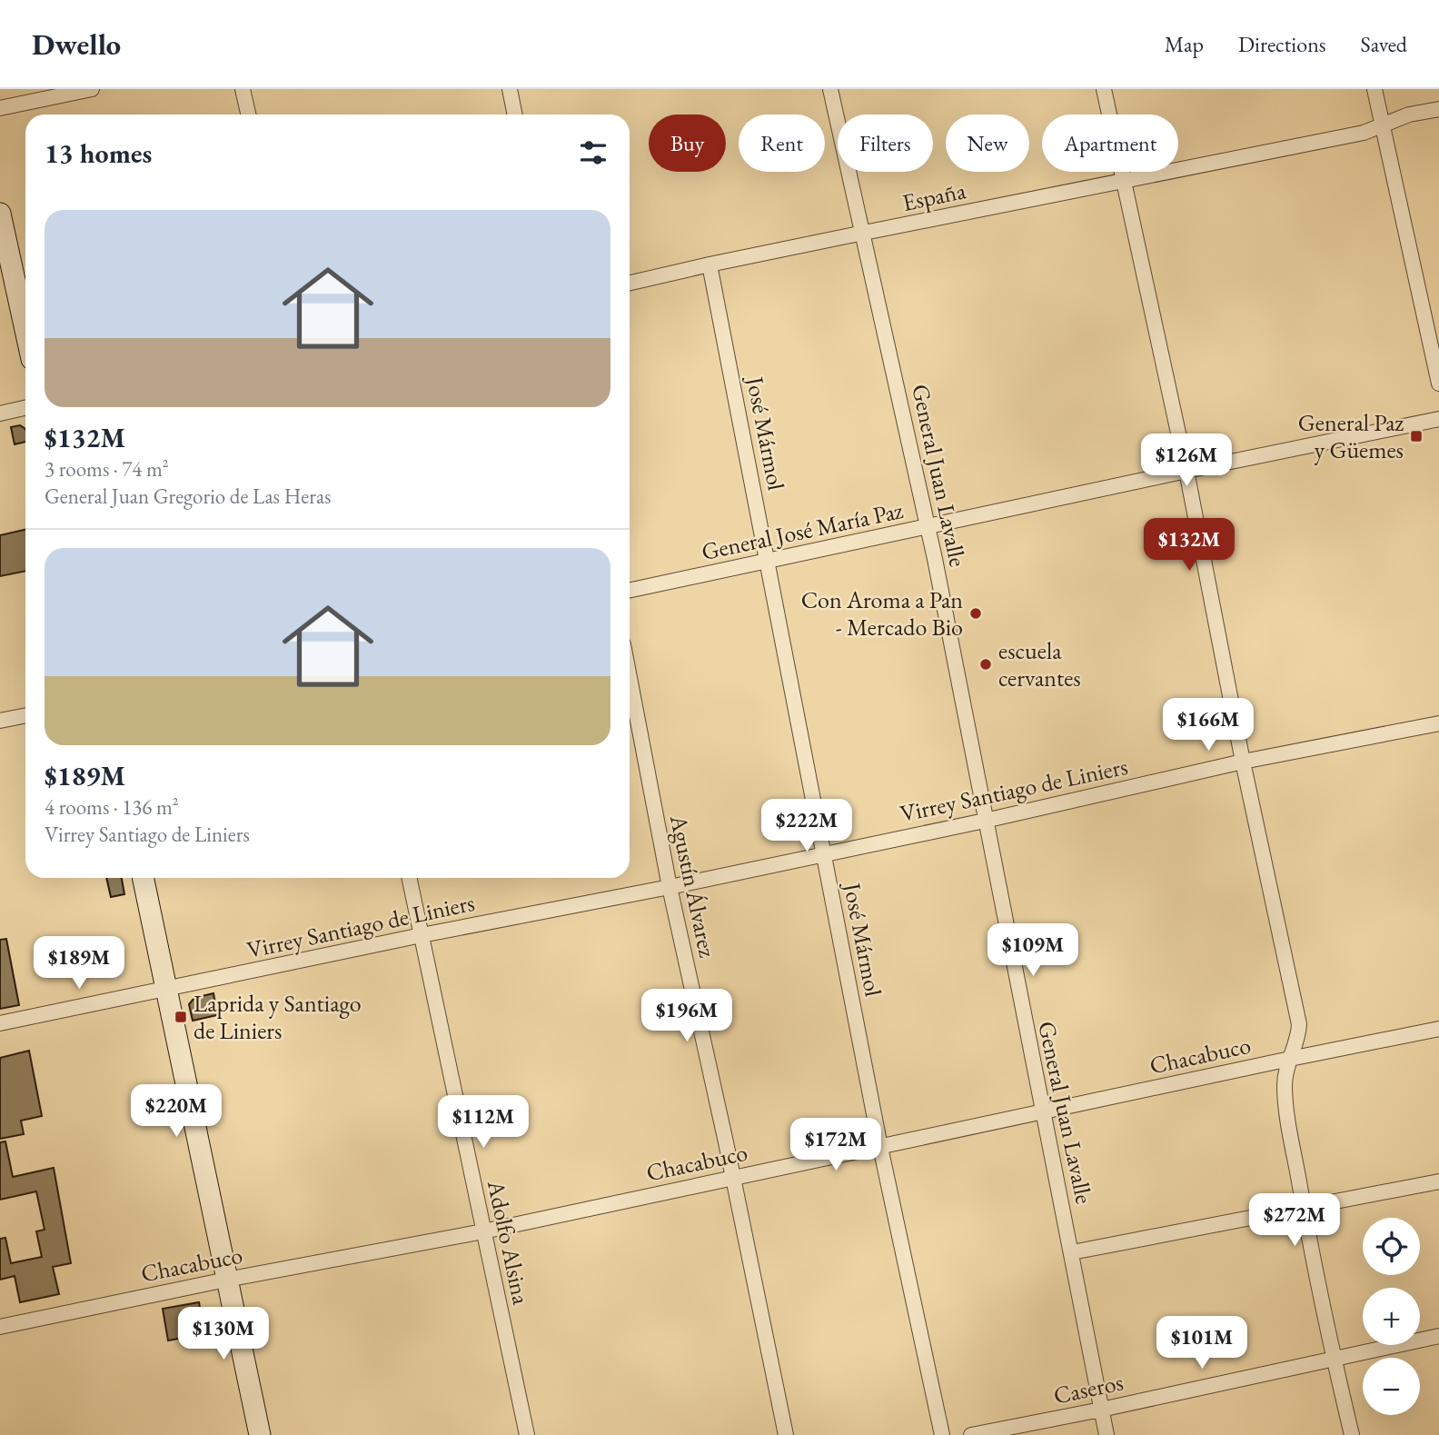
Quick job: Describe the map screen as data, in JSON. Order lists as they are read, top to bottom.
{
  "streets": {
    "street": [
      "España",
      "José Mármol",
      "General Juan Lavalle",
      "General José María Paz",
      "Virrey Santiago de Liniers",
      "Agustín Álvarez",
      "Chacabuco",
      "Adolfo Alsina",
      "Caseros"
    ]
  },
  "crossings": [
    ["España", "José Mármol"],
    ["España", "General Juan Lavalle"],
    ["José Mármol", "General José María Paz"],
    ["José Mármol", "Virrey Santiago de Liniers"],
    ["José Mármol", "Chacabuco"],
    ["General Juan Lavalle", "General José María Paz"],
    ["General Juan Lavalle", "Virrey Santiago de Liniers"],
    ["General Juan Lavalle", "Chacabuco"],
    ["General Juan Lavalle", "Caseros"],
    ["Virrey Santiago de Liniers", "Agustín Álvarez"],
    ["Virrey Santiago de Liniers", "Adolfo Alsina"],
    ["Agustín Álvarez", "Chacabuco"],
    ["Chacabuco", "Adolfo Alsina"]
  ],
  "places": {
    "transit": ["General Paz y Güemes", "Laprida y Santiago de Liniers"],
    "other": ["Con Aroma a Pan - Mercado Bio", "escuela cervantes"]
  },
  "page": {
    "header": "Dwello",
    "nav": ["Map", "Directions", "Saved"],
    "chip": [
      "Buy",
      "Rent",
      "Filters",
      "New",
      "Apartment"
    ],
    "heading": "13 homes",
    "list": [
      {
        "name": "$132M",
        "note": "3 rooms · 74 m² · General Juan Gregorio de Las Heras"
      },
      {
        "name": "$189M",
        "note": "4 rooms · 136 m² · Virrey Santiago de Liniers"
      }
    ],
    "price": [
      "$126M",
      "$132M",
      "$166M",
      "$222M",
      "$109M",
      "$189M",
      "$196M",
      "$220M",
      "$112M",
      "$172M",
      "$272M",
      "$130M",
      "$101M"
    ],
    "map_buttons": ["+", "−"]
  }
}
